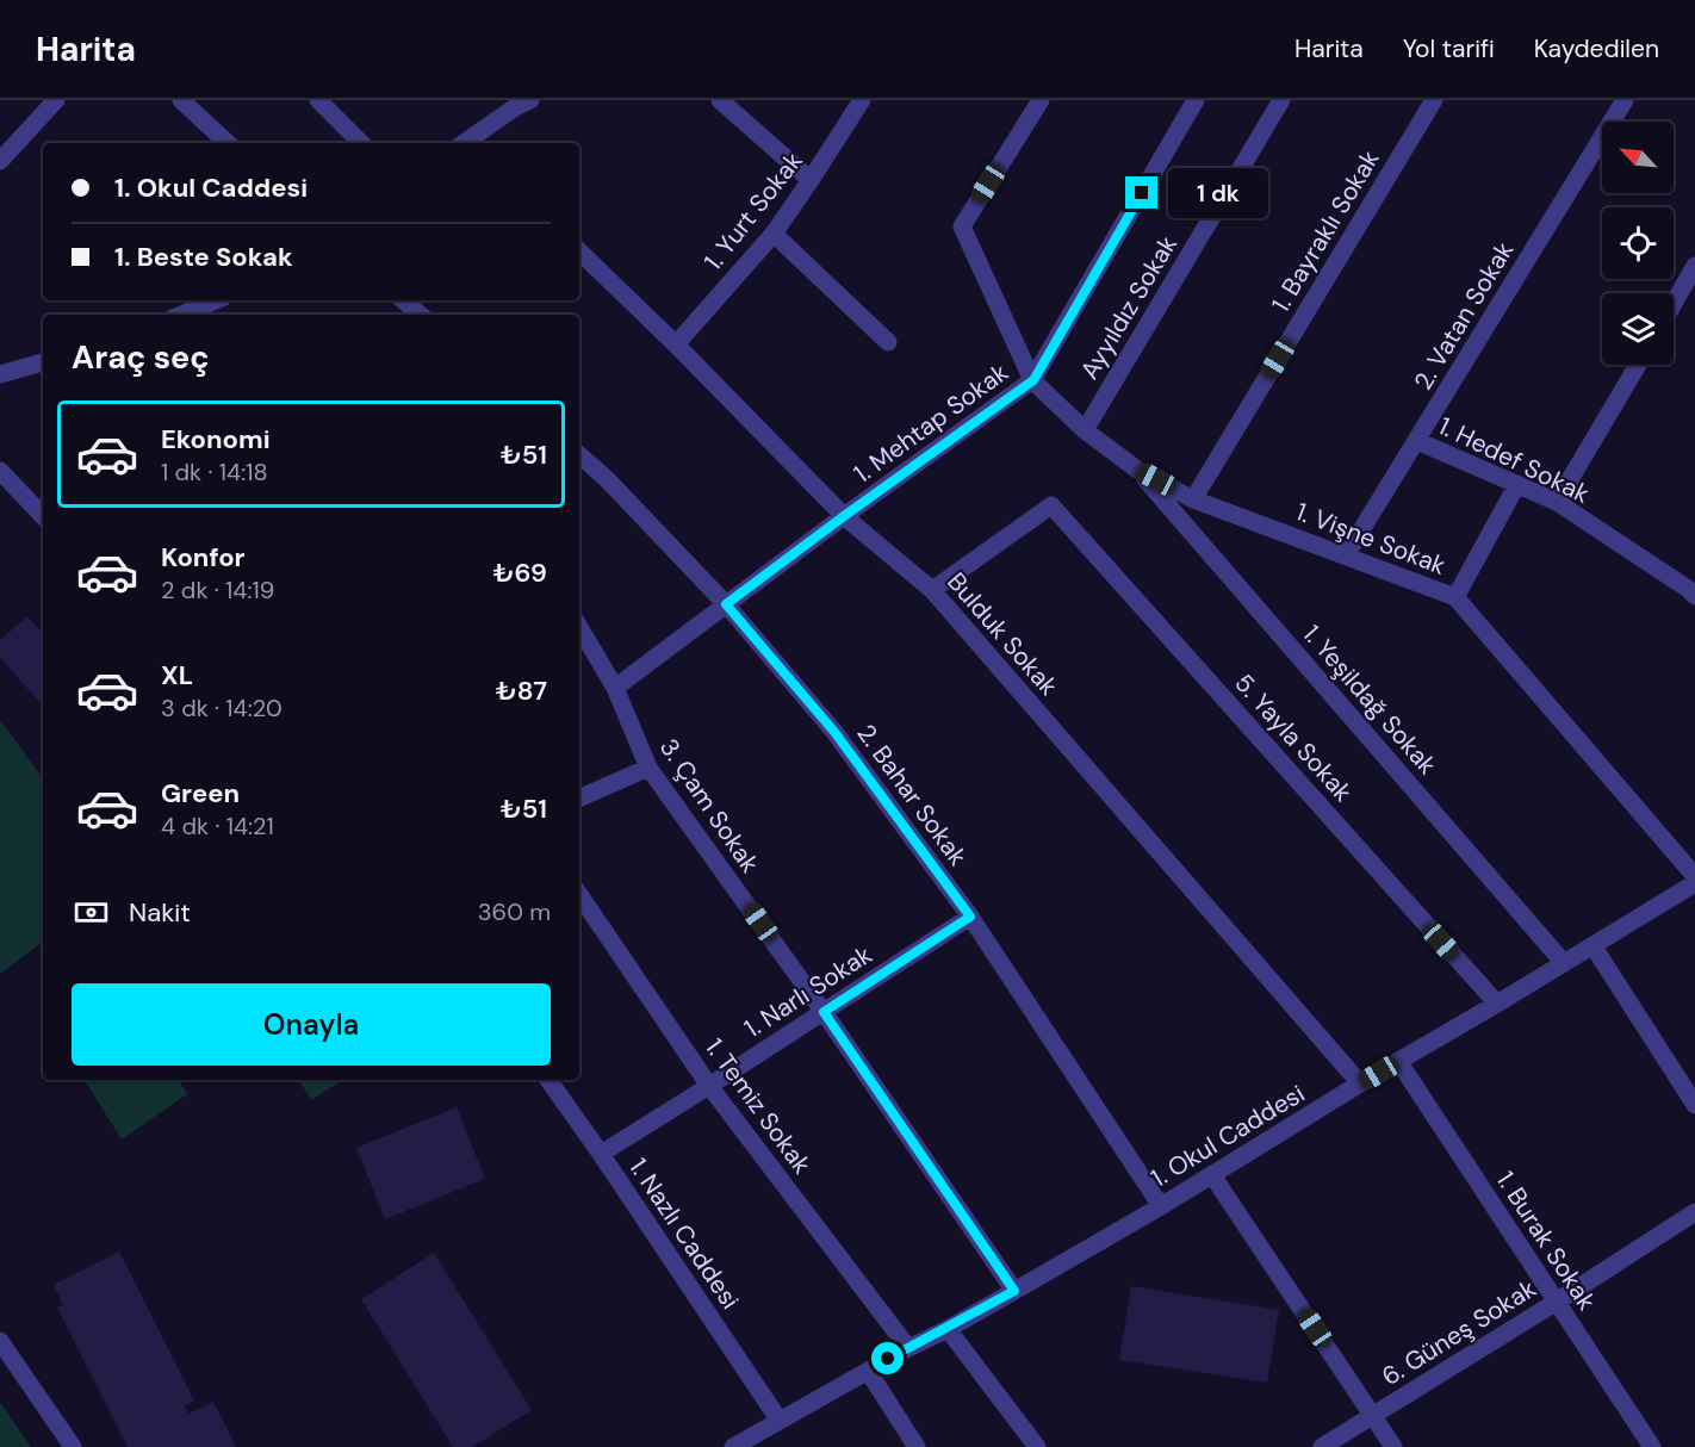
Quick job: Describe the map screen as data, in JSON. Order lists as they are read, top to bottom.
{
  "streets": {
    "street": [
      "1. Yurt Sokak",
      "1. Bayraklı Sokak",
      "Ayyıldız Sokak",
      "2. Vatan Sokak",
      "1. Mehtap Sokak",
      "1. Hedef Sokak",
      "1. Vişne Sokak",
      "Bulduk Sokak",
      "1. Yeşildağ Sokak",
      "5. Yayla Sokak",
      "2. Bahar Sokak",
      "3. Çam Sokak",
      "1. Narlı Sokak",
      "1. Temiz Sokak",
      "1. Okul Caddesi",
      "1. Nazlı Caddesi",
      "1. Burak Sokak",
      "6. Güneş Sokak"
    ]
  },
  "crossings": [
    ["1. Yurt Sokak", "Bulduk Sokak"],
    ["1. Bayraklı Sokak", "1. Vişne Sokak"],
    ["Ayyıldız Sokak", "1. Vişne Sokak"],
    ["2. Vatan Sokak", "1. Hedef Sokak"],
    ["2. Vatan Sokak", "1. Vişne Sokak"],
    ["1. Mehtap Sokak", "1. Vişne Sokak"],
    ["1. Mehtap Sokak", "Bulduk Sokak"],
    ["1. Mehtap Sokak", "2. Bahar Sokak"],
    ["1. Mehtap Sokak", "3. Çam Sokak"],
    ["1. Vişne Sokak", "1. Yeşildağ Sokak"],
    ["Bulduk Sokak", "5. Yayla Sokak"],
    ["Bulduk Sokak", "1. Okul Caddesi"],
    ["1. Yeşildağ Sokak", "1. Okul Caddesi"],
    ["5. Yayla Sokak", "1. Okul Caddesi"],
    ["2. Bahar Sokak", "1. Narlı Sokak"],
    ["2. Bahar Sokak", "1. Okul Caddesi"],
    ["3. Çam Sokak", "1. Narlı Sokak"],
    ["3. Çam Sokak", "1. Okul Caddesi"],
    ["1. Narlı Sokak", "1. Temiz Sokak"],
    ["1. Narlı Sokak", "1. Nazlı Caddesi"],
    ["1. Temiz Sokak", "1. Okul Caddesi"],
    ["1. Okul Caddesi", "1. Nazlı Caddesi"],
    ["1. Okul Caddesi", "1. Burak Sokak"],
    ["1. Burak Sokak", "6. Güneş Sokak"]
  ],
  "north": "top left",
  "page": {
    "header": "Harita",
    "nav": ["Harita", "Yol tarifi", "Kaydedilen"],
    "banner": ["1. Okul Caddesi", "1. Beste Sokak"],
    "bubble": "1 dk",
    "heading": "Araç seç",
    "list": [
      {
        "name": "Ekonomi",
        "note": "1 dk · 14:18",
        "value": "₺51"
      },
      {
        "name": "Konfor",
        "note": "2 dk · 14:19",
        "value": "₺69"
      },
      {
        "name": "XL",
        "note": "3 dk · 14:20",
        "value": "₺87"
      },
      {
        "name": "Green",
        "note": "4 dk · 14:21",
        "value": "₺51"
      }
    ],
    "pay": ["Nakit", "360 m"],
    "buttons": "Onayla"
  }
}
